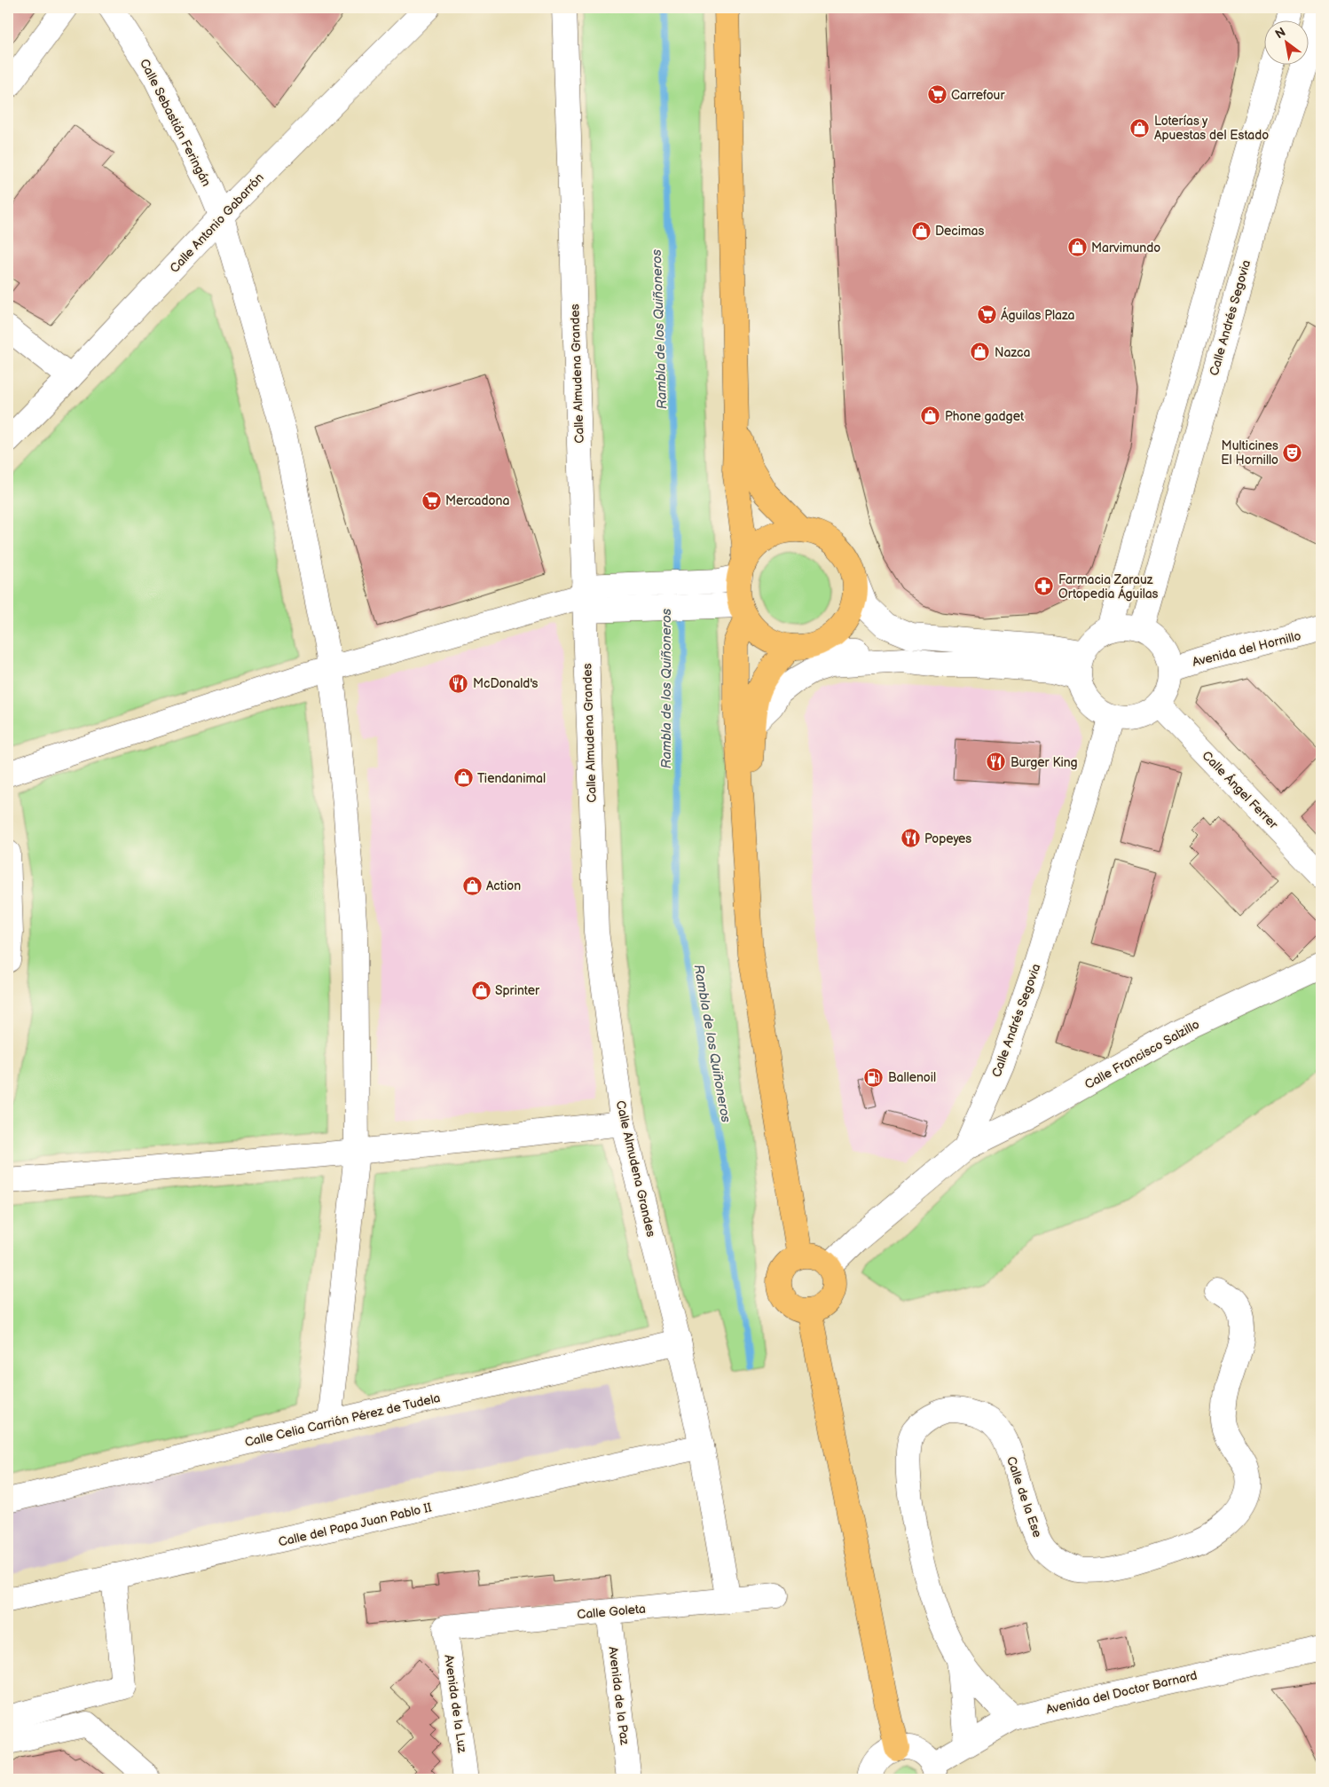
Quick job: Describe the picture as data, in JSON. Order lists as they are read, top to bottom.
{
  "streets": {
    "street": [
      "Calle Sebastián Feringán",
      "Calle Antonio Gabarrón",
      "Calle Andrés Segovia",
      "Calle Almudena Grandes",
      "Avenida del Hornillo",
      "Calle Ángel Ferrer",
      "Calle Francisco Salzillo",
      "Calle Celia Carrión Pérez de Tudela",
      "Calle de la Ese",
      "Calle del Papa Juan Pablo II",
      "Calle Goleta",
      "Avenida del Doctor Barnard",
      "Avenida de la Paz",
      "Avenida de la Luz"
    ]
  },
  "crossings": [
    ["Calle Sebastián Feringán", "Calle Antonio Gabarrón"],
    ["Calle Sebastián Feringán", "Calle Celia Carrión Pérez de Tudela"],
    ["Calle Andrés Segovia", "Avenida del Hornillo"],
    ["Calle Andrés Segovia", "Calle Ángel Ferrer"],
    ["Calle Andrés Segovia", "Calle Francisco Salzillo"],
    ["Calle Almudena Grandes", "Calle Celia Carrión Pérez de Tudela"],
    ["Calle Almudena Grandes", "Calle del Papa Juan Pablo II"],
    ["Calle Almudena Grandes", "Calle Goleta"],
    ["Avenida del Hornillo", "Calle Ángel Ferrer"],
    ["Calle de la Ese", "Avenida del Doctor Barnard"],
    ["Calle Goleta", "Avenida de la Paz"],
    ["Calle Goleta", "Avenida de la Luz"]
  ],
  "water": ["Rambla de los Quiñoneros"],
  "places": {
    "supermarket": ["Carrefour", "Águilas Plaza", "Mercadona"],
    "shop": [
      "Loterías y Apuestas del Estado",
      "Decimas",
      "Marvimundo",
      "Nazca",
      "Phone gadget",
      "Tiendanimal",
      "Action",
      "Sprinter"
    ],
    "theatre": ["Multicines El Hornillo"],
    "pharmacy": ["Farmacia Zarauz Ortopedia Águilas"],
    "restaurant": ["McDonald's", "Burger King", "Popeyes"],
    "fuel station": ["Ballenoil"]
  },
  "north": "top left"
}
